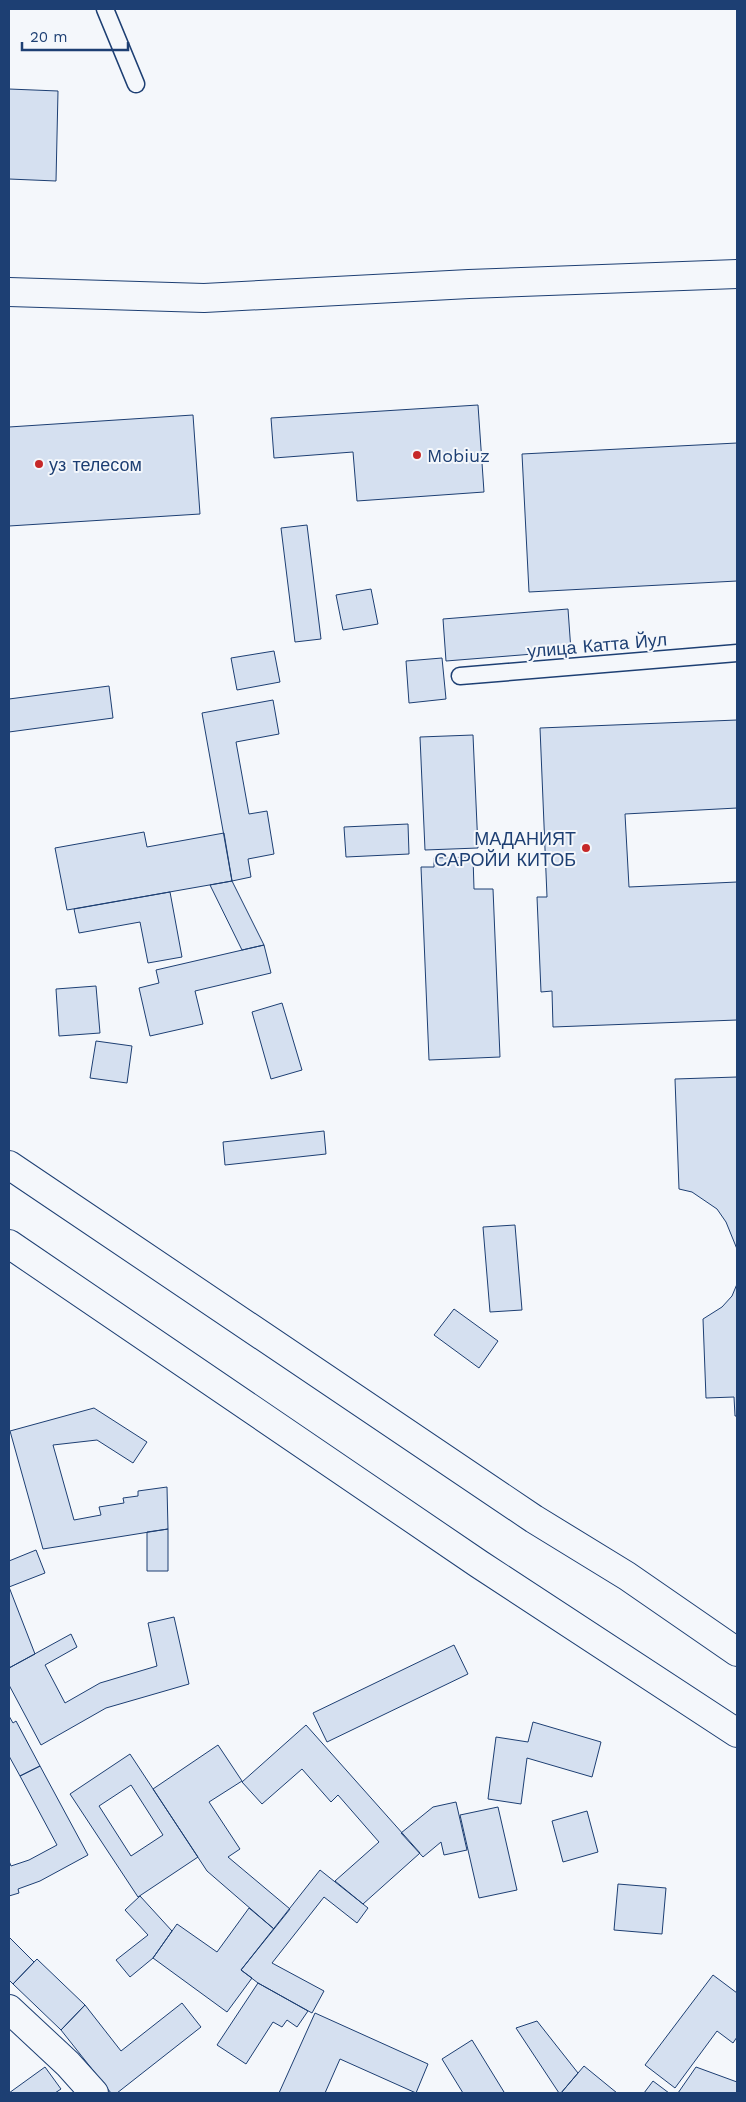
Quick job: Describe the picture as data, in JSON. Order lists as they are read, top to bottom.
{
  "streets": {
    "lane": ["улица Катта Йул"]
  },
  "places": ["Mobiuz", "уз телесом", "МАДАНИЯТ САРОЙИ КИТОБ"],
  "scale_bar": "20 m"
}
